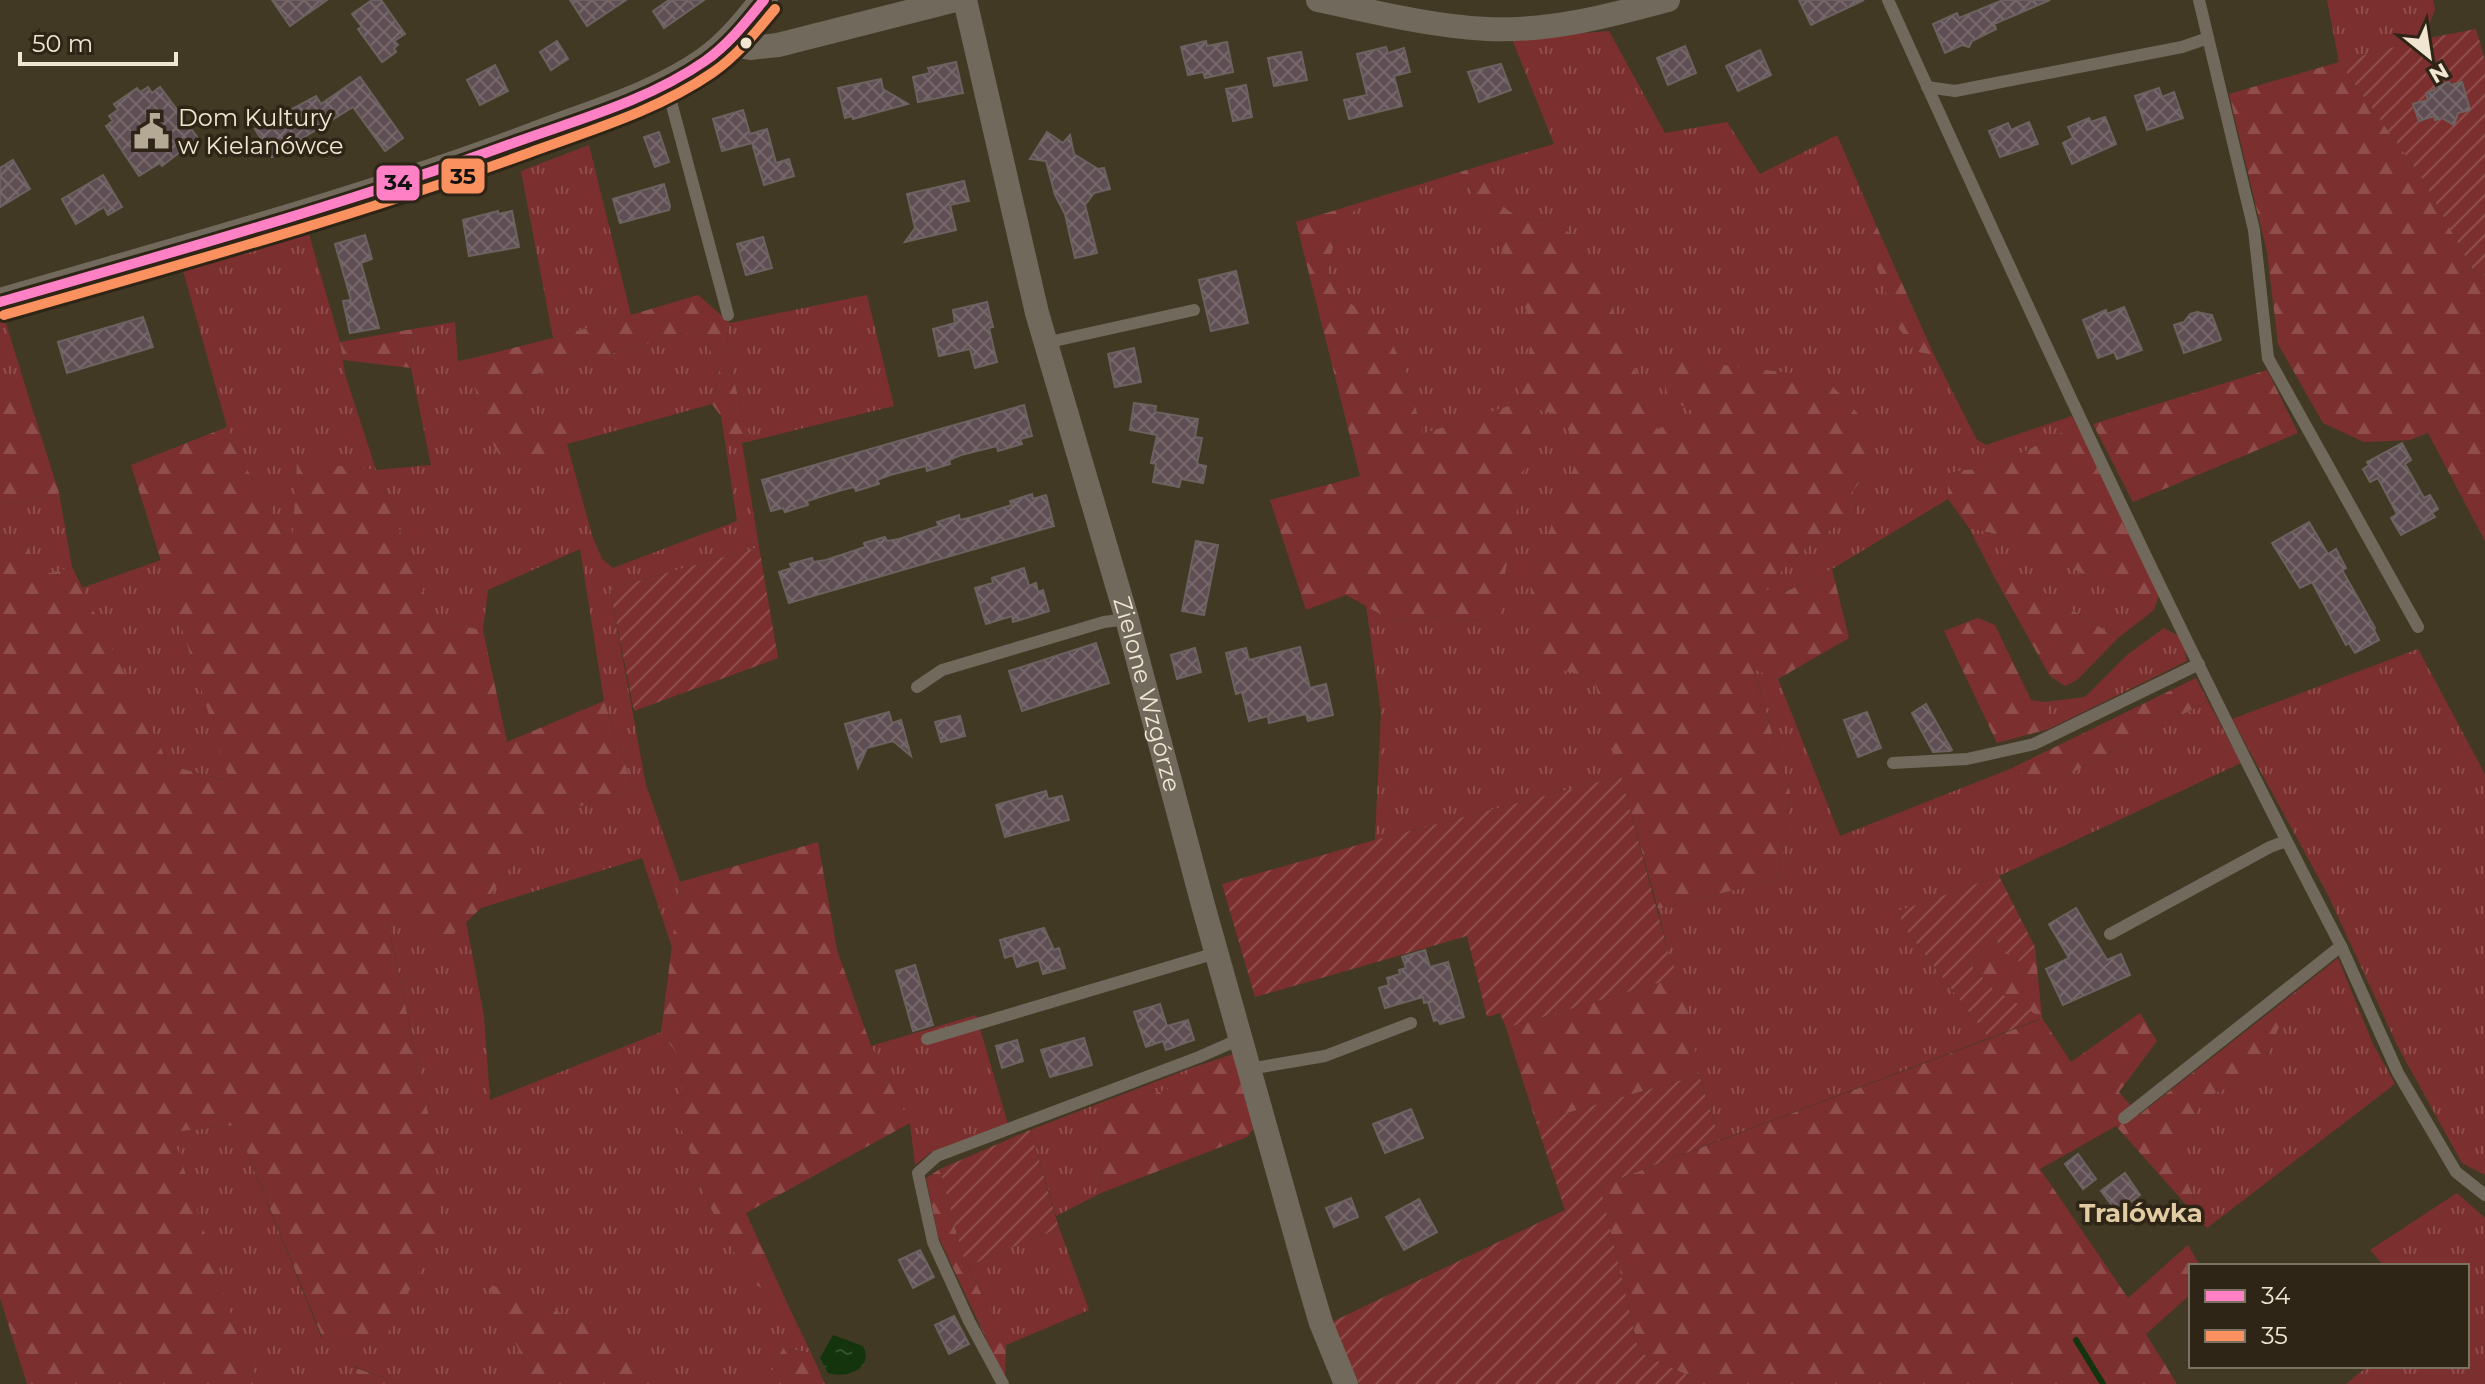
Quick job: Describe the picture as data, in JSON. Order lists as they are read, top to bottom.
{
  "streets": {
    "street": ["Zielone Wzgórze"]
  },
  "districts": ["Tralówka"],
  "places": {
    "public building": ["Dom Kultury w Kielanówce"]
  },
  "lines": ["transit line 34", "transit line 35"],
  "legend": ["34", "35"],
  "scale_bar": "50 m",
  "north": "bottom right"
}
